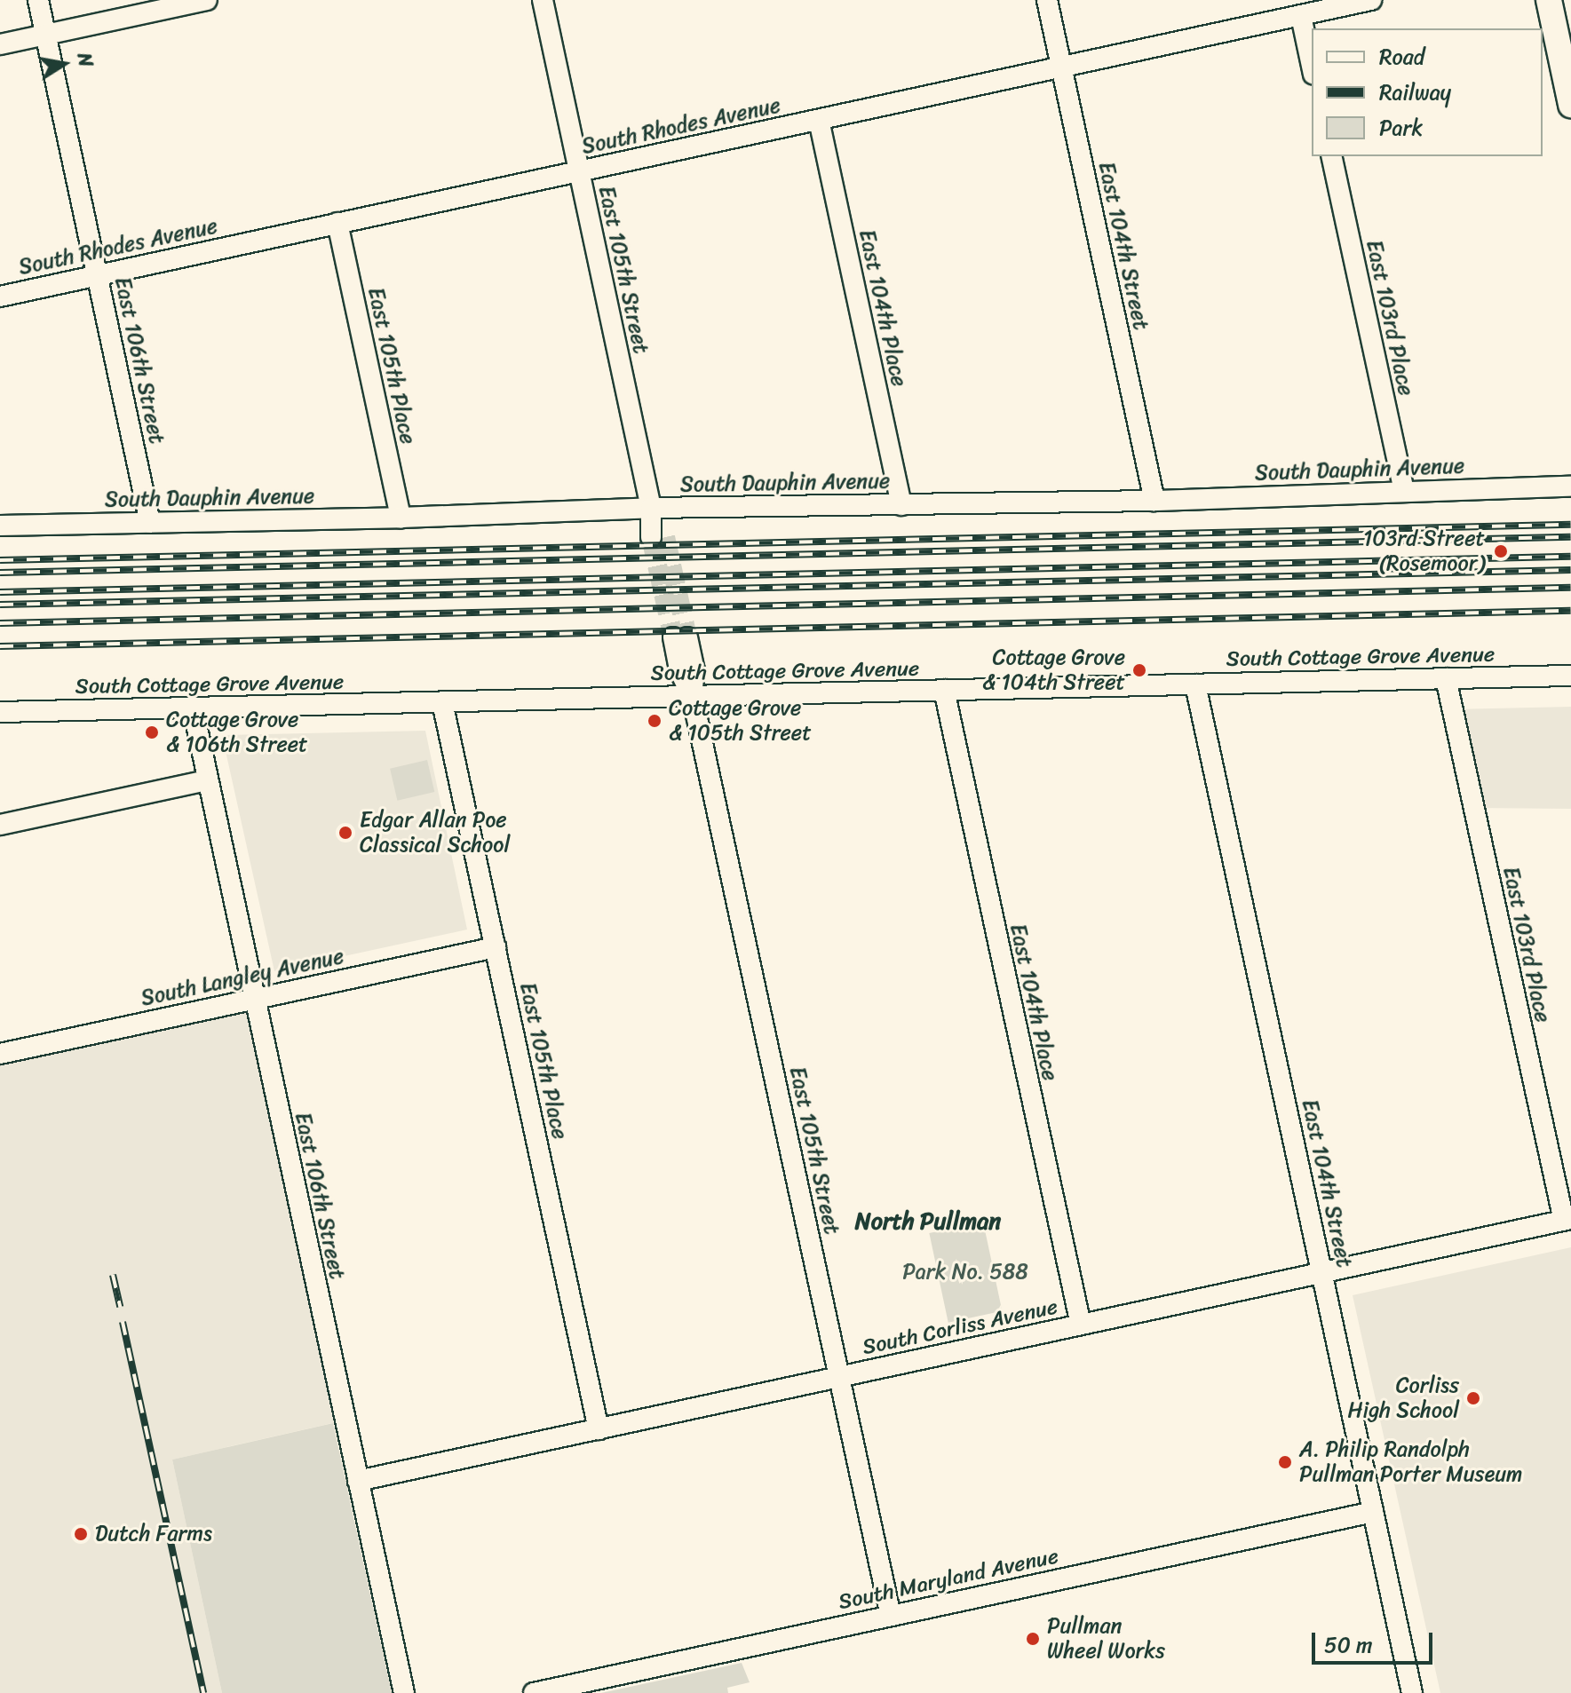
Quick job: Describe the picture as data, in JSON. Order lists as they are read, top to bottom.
{
  "streets": {
    "street": [
      "South Rhodes Avenue",
      "East 104th Street",
      "East 105th Street",
      "East 104th Place",
      "East 103rd Place",
      "East 106th Street",
      "East 105th Place",
      "South Dauphin Avenue",
      "South Cottage Grove Avenue",
      "South Langley Avenue",
      "South Corliss Avenue",
      "South Maryland Avenue"
    ]
  },
  "crossings": [
    ["South Rhodes Avenue", "East 104th Street"],
    ["South Rhodes Avenue", "East 105th Street"],
    ["South Rhodes Avenue", "East 104th Place"],
    ["South Rhodes Avenue", "East 106th Street"],
    ["South Rhodes Avenue", "East 105th Place"],
    ["East 104th Street", "South Dauphin Avenue"],
    ["East 104th Street", "South Cottage Grove Avenue"],
    ["East 104th Street", "South Corliss Avenue"],
    ["East 104th Street", "South Maryland Avenue"],
    ["East 105th Street", "South Dauphin Avenue"],
    ["East 105th Street", "South Cottage Grove Avenue"],
    ["East 105th Street", "South Corliss Avenue"],
    ["East 105th Street", "South Maryland Avenue"],
    ["East 104th Place", "South Dauphin Avenue"],
    ["East 104th Place", "South Cottage Grove Avenue"],
    ["East 104th Place", "South Corliss Avenue"],
    ["East 103rd Place", "South Dauphin Avenue"],
    ["East 103rd Place", "South Cottage Grove Avenue"],
    ["East 103rd Place", "South Corliss Avenue"],
    ["East 106th Street", "South Dauphin Avenue"],
    ["East 106th Street", "South Cottage Grove Avenue"],
    ["East 106th Street", "South Langley Avenue"],
    ["East 106th Street", "South Corliss Avenue"],
    ["East 105th Place", "South Dauphin Avenue"],
    ["East 105th Place", "South Cottage Grove Avenue"],
    ["East 105th Place", "South Langley Avenue"],
    ["East 105th Place", "South Corliss Avenue"]
  ],
  "districts": ["North Pullman"],
  "parks": ["Park No. 588"],
  "places": [
    "103rd Street (Rosemoor)",
    "Cottage Grove & 104th Street",
    "Cottage Grove & 105th Street",
    "Cottage Grove & 106th Street",
    "Edgar Allan Poe Classical School",
    "Corliss High School",
    "A. Philip Randolph Pullman Porter Museum",
    "Dutch Farms",
    "Pullman Wheel Works"
  ],
  "legend": ["Road", "Railway", "Park"],
  "scale_bar": "50 m",
  "north": "right"
}
